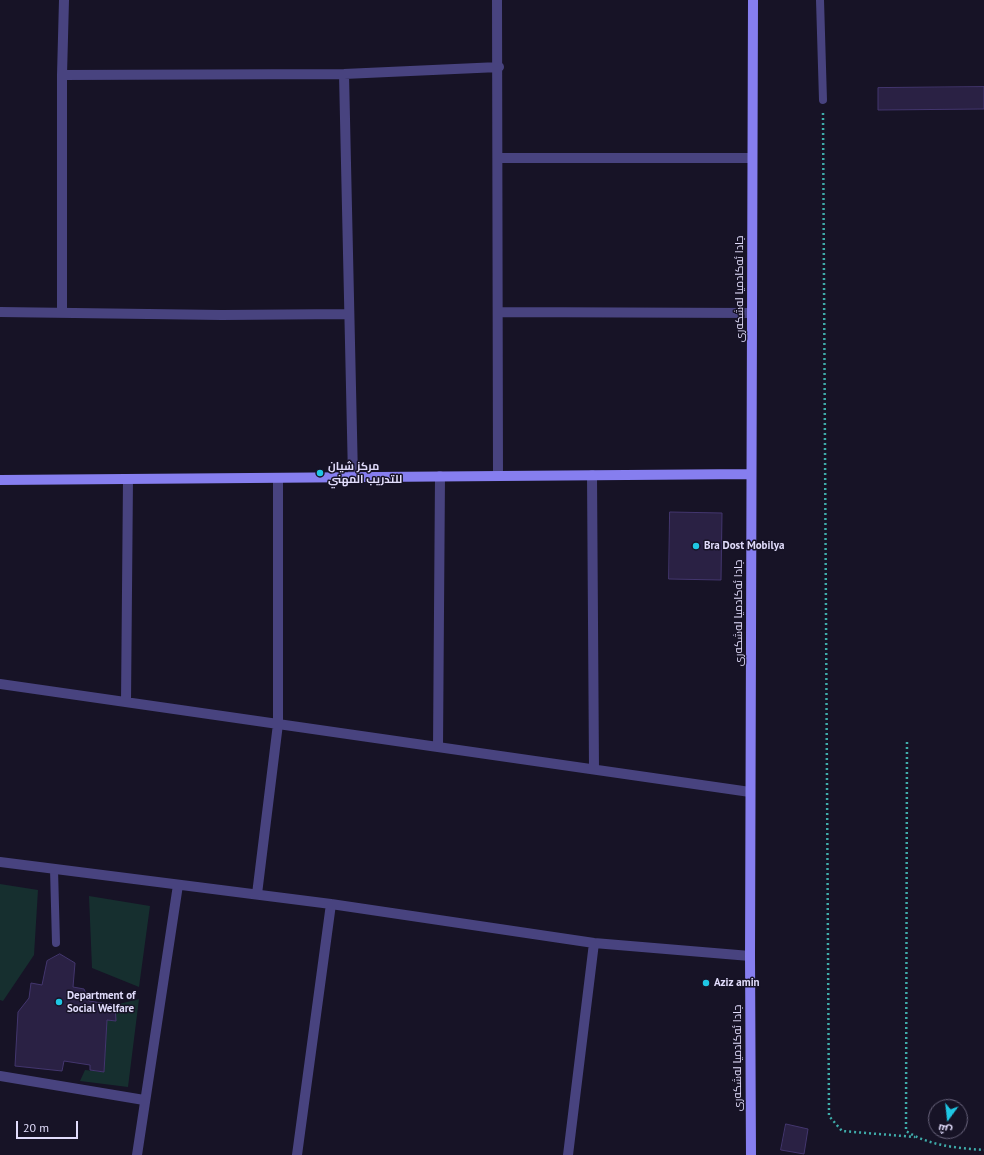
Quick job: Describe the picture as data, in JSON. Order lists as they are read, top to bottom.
{
  "streets": {
    "main road": ["جادا ئه‌كادميا له‌شكه‌رى"]
  },
  "places": [
    "مركز شيان للتدريب المهني",
    "Bra Dost Mobilya",
    "Aziz amin",
    "Department of Social Welfare"
  ],
  "scale_bar": "20 m",
  "north": "bottom"
}
